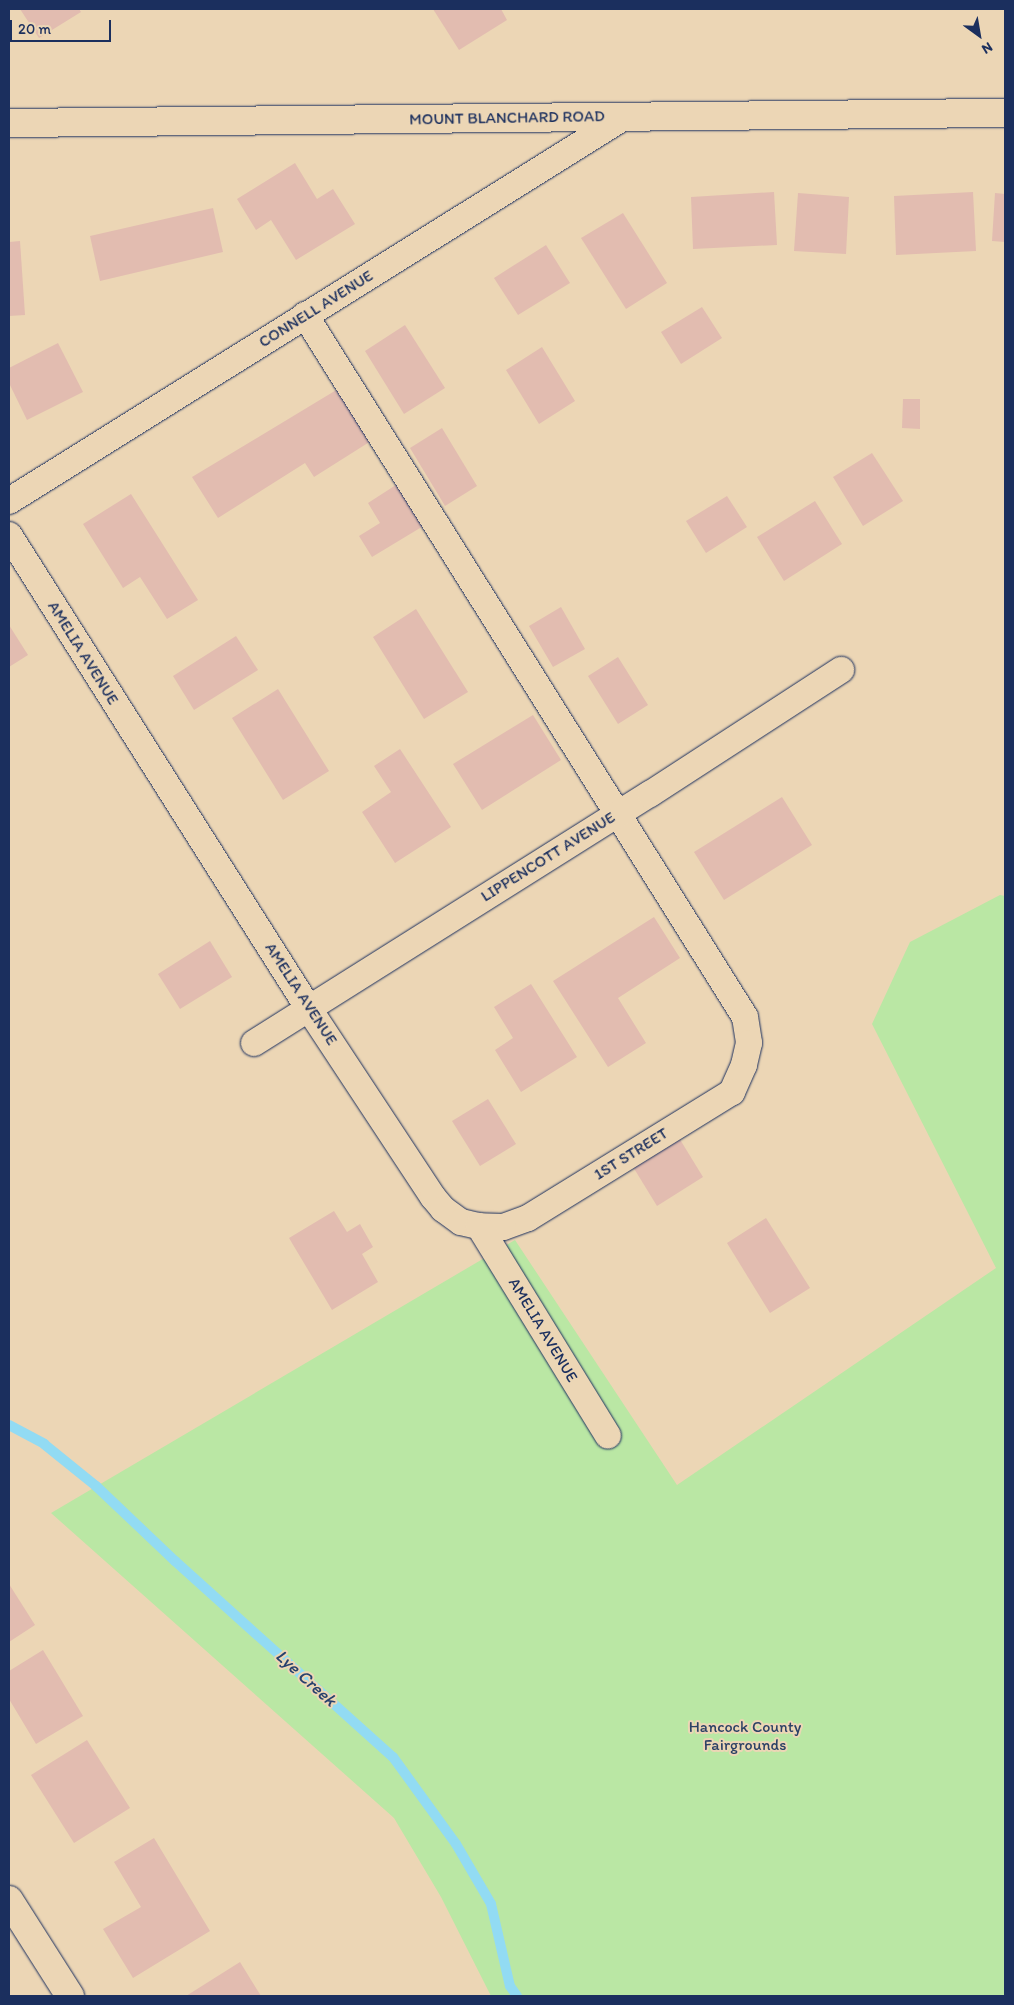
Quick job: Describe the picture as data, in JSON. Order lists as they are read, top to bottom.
{
  "streets": {
    "main road": ["MOUNT BLANCHARD ROAD"],
    "street": [
      "CONNELL AVENUE",
      "AMELIA AVENUE",
      "LIPPENCOTT AVENUE",
      "1ST STREET"
    ]
  },
  "crossings": [
    ["MOUNT BLANCHARD ROAD", "CONNELL AVENUE"],
    ["AMELIA AVENUE", "LIPPENCOTT AVENUE"],
    ["AMELIA AVENUE", "1ST STREET"],
    ["LIPPENCOTT AVENUE", "1ST STREET"]
  ],
  "water": ["Lye Creek"],
  "parks": ["Hancock County Fairgrounds"],
  "scale_bar": "20 m",
  "north": "bottom right"
}
